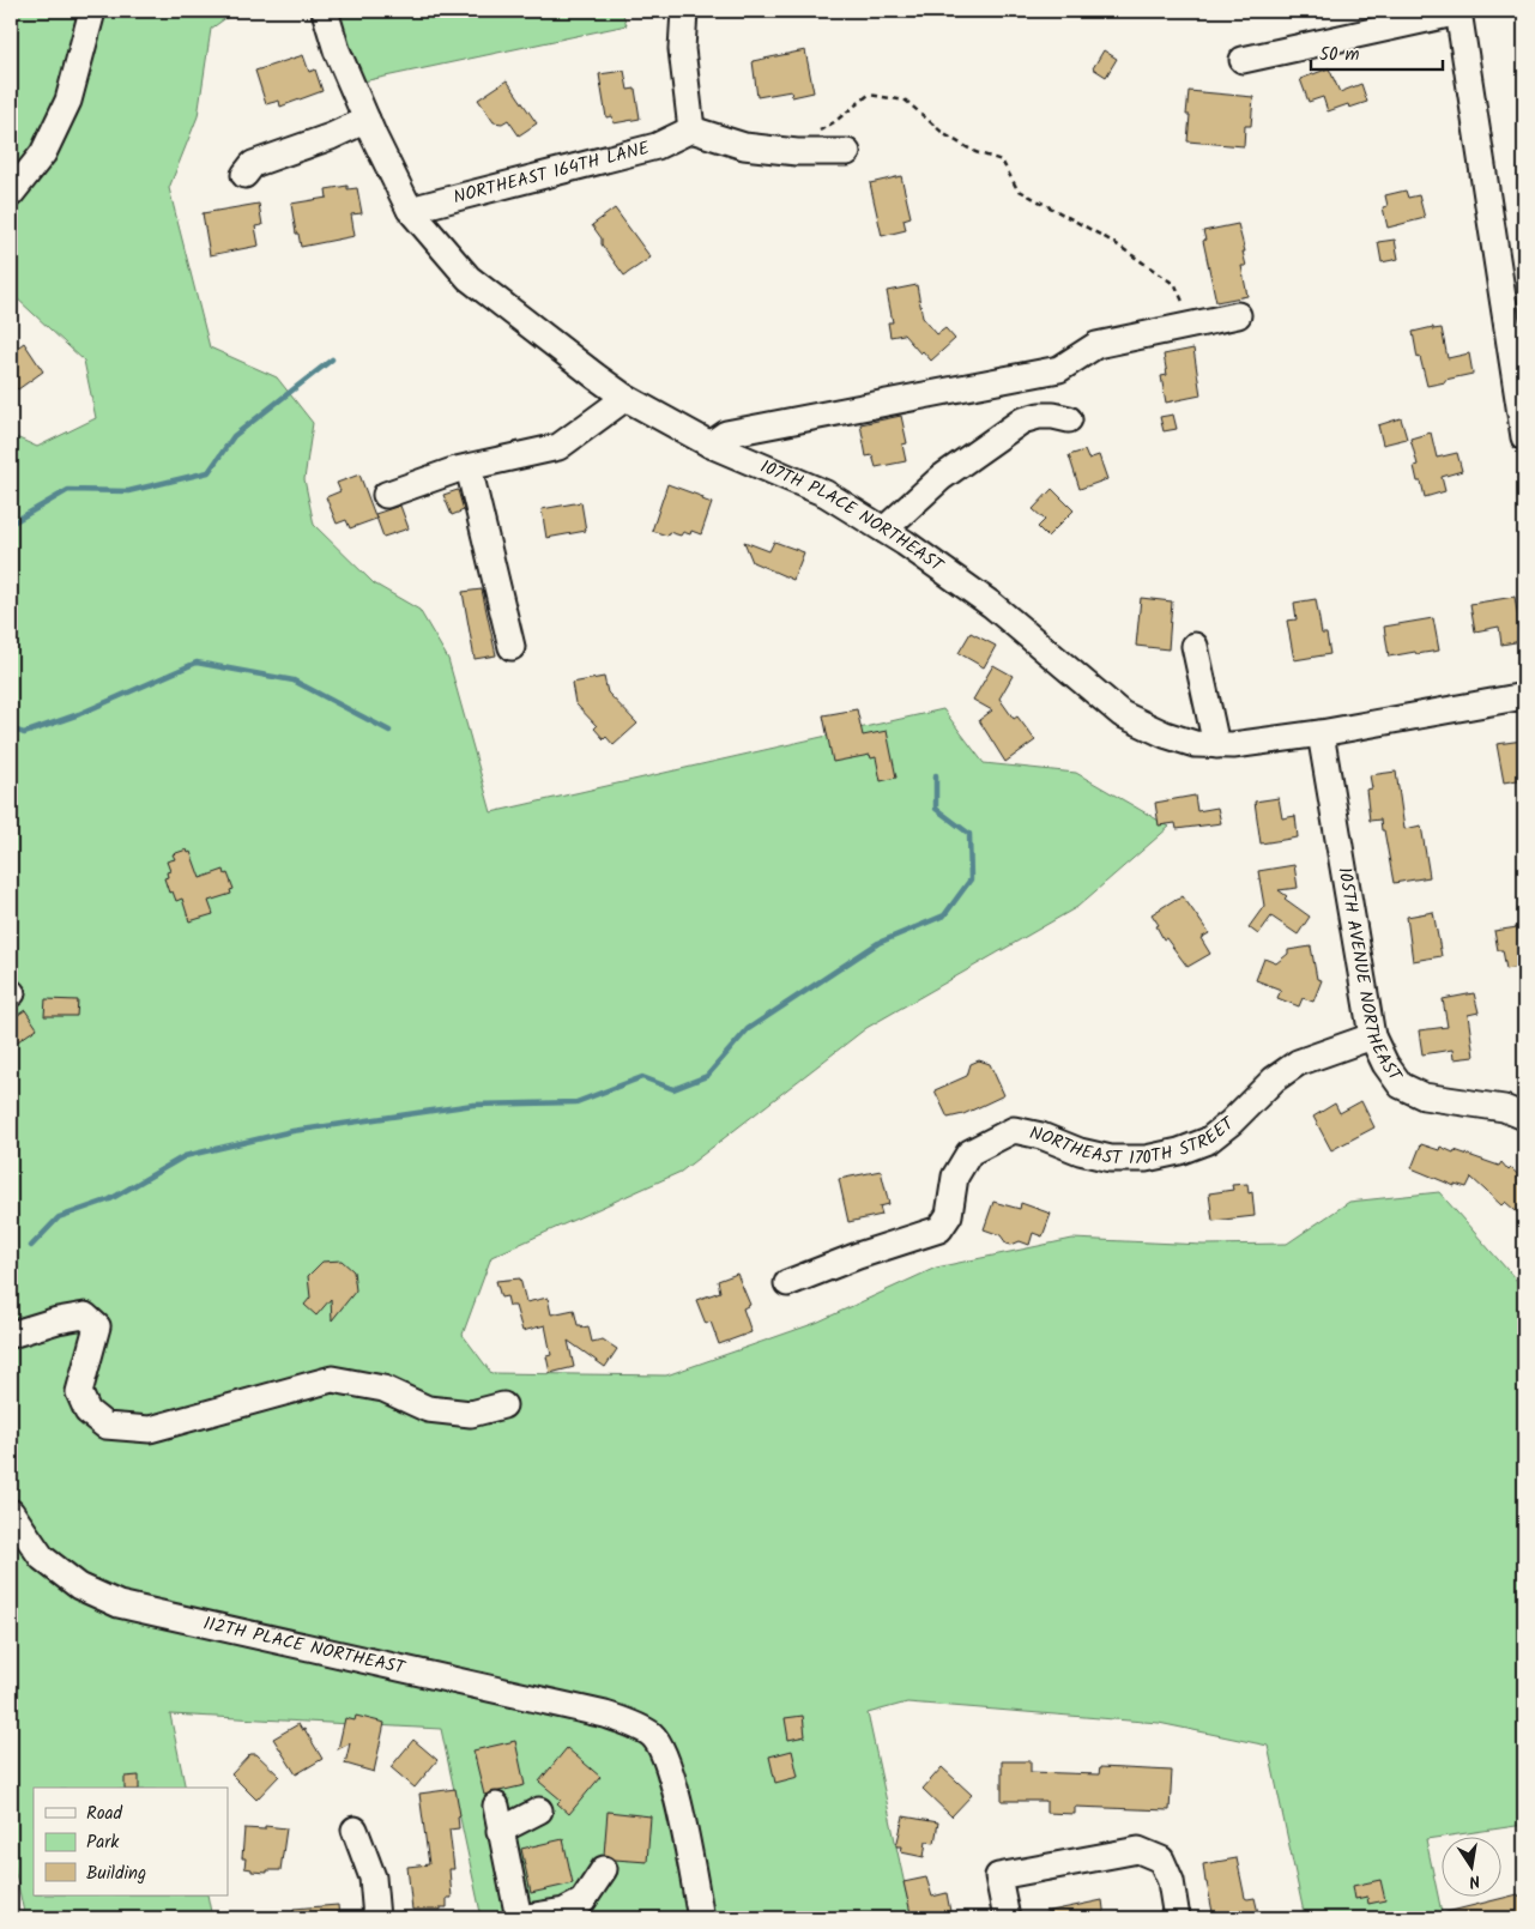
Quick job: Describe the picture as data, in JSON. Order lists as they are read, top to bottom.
{
  "streets": {
    "street": [
      "NORTHEAST 164TH LANE",
      "107TH PLACE NORTHEAST",
      "105TH AVENUE NORTHEAST",
      "NORTHEAST 170TH STREET",
      "112TH PLACE NORTHEAST"
    ]
  },
  "crossings": [
    ["NORTHEAST 164TH LANE", "107TH PLACE NORTHEAST"],
    ["107TH PLACE NORTHEAST", "105TH AVENUE NORTHEAST"],
    ["105TH AVENUE NORTHEAST", "NORTHEAST 170TH STREET"]
  ],
  "legend": ["Road", "Park", "Building"],
  "scale_bar": "50 m",
  "north": "bottom"
}
